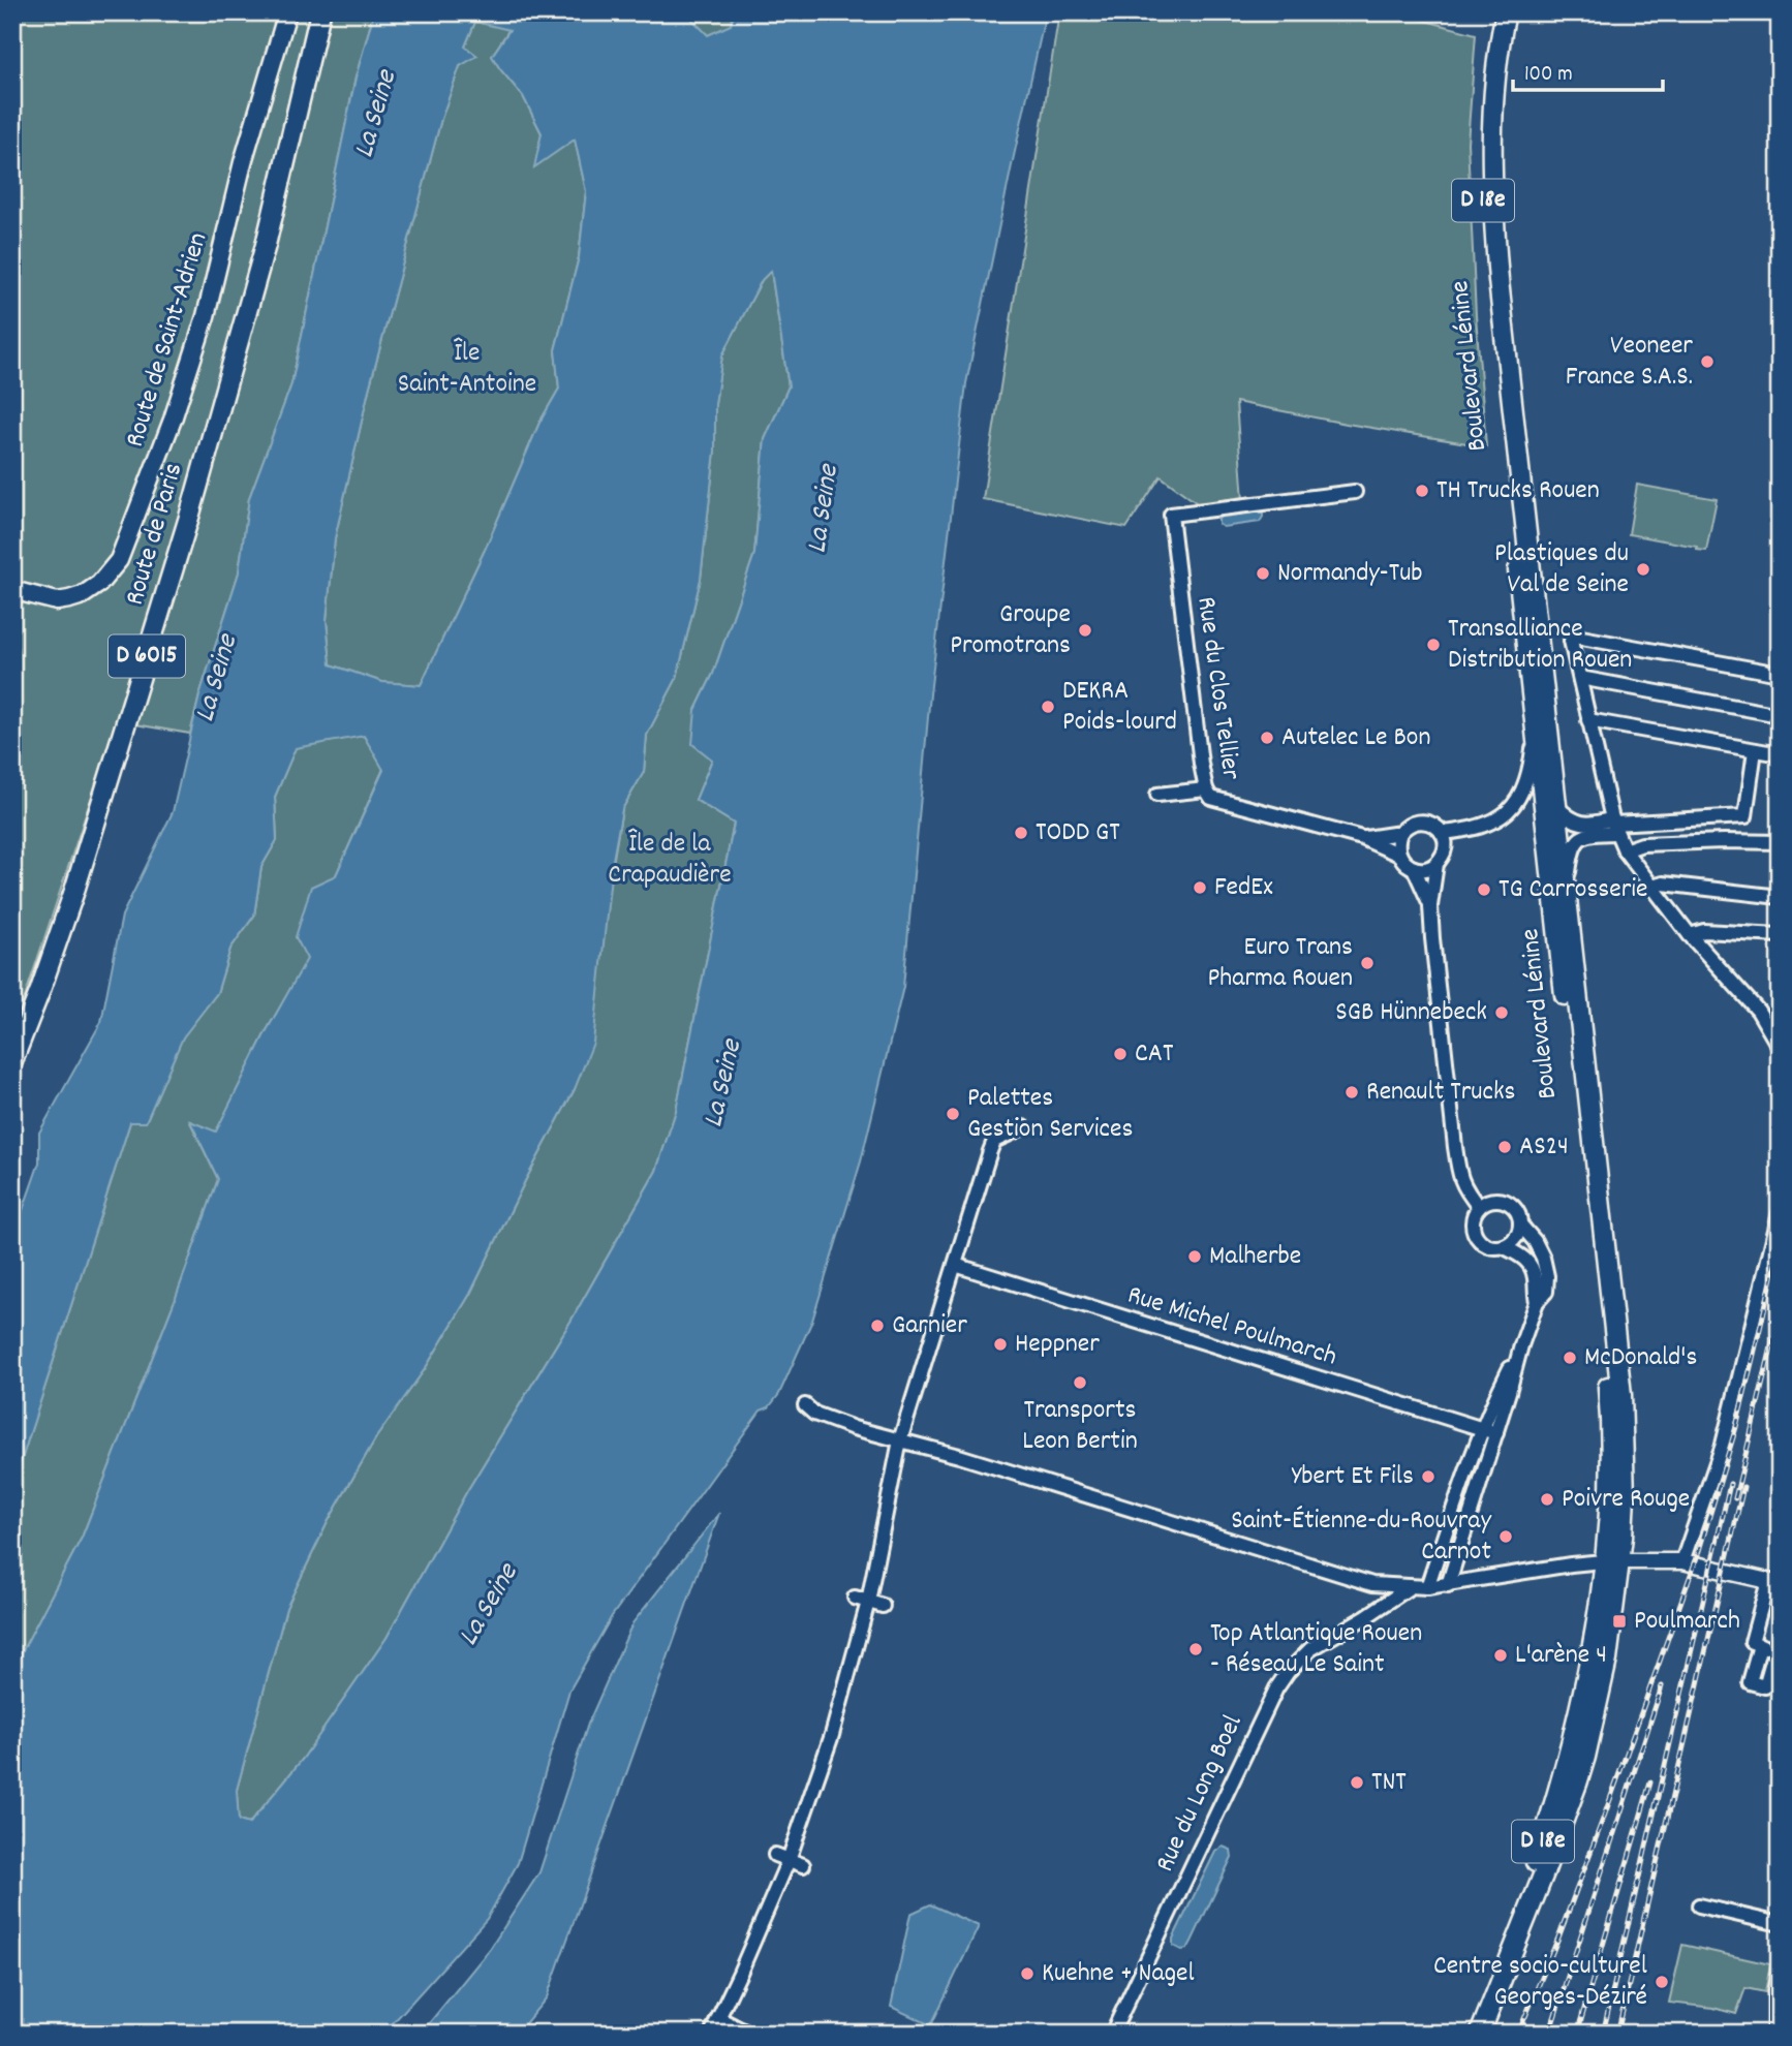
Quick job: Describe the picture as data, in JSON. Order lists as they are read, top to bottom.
{
  "streets": {
    "main road": [
      "D 18e",
      "Route de Saint-Adrien",
      "Boulevard Lénine",
      "Route de Paris",
      "D 6015"
    ],
    "street": ["Rue du Clos Tellier", "Rue Michel Poulmarch", "Rue du Long Boel"]
  },
  "crossings": [
    ["D 18e", "Boulevard Lénine"]
  ],
  "water": ["La Seine"],
  "parks": ["Île Saint-Antoine", "Île de la Crapaudière"],
  "places": {
    "other": [
      "Veoneer France S.A.S.",
      "TH Trucks Rouen",
      "Plastiques du Val de Seine",
      "Normandy-Tub",
      "Groupe Promotrans",
      "Transalliance Distribution Rouen",
      "DEKRA Poids-lourd",
      "Autelec Le Bon",
      "TODD GT",
      "FedEx",
      "TG Carrosserie",
      "Euro Trans Pharma Rouen",
      "SGB Hünnebeck",
      "CAT",
      "Renault Trucks",
      "Palettes Gestion Services",
      "AS24",
      "Malherbe",
      "Garnier",
      "Heppner",
      "McDonald's",
      "Transports Leon Bertin",
      "Ybert Et Fils",
      "Poivre Rouge",
      "Saint-Étienne-du-Rouvray Carnot",
      "Top Atlantique Rouen - Réseau Le Saint",
      "L'arène 4",
      "TNT",
      "Kuehne + Nagel",
      "Centre socio-culturel Georges-Déziré"
    ],
    "transit": ["Poulmarch"]
  },
  "scale_bar": "100 m"
}
